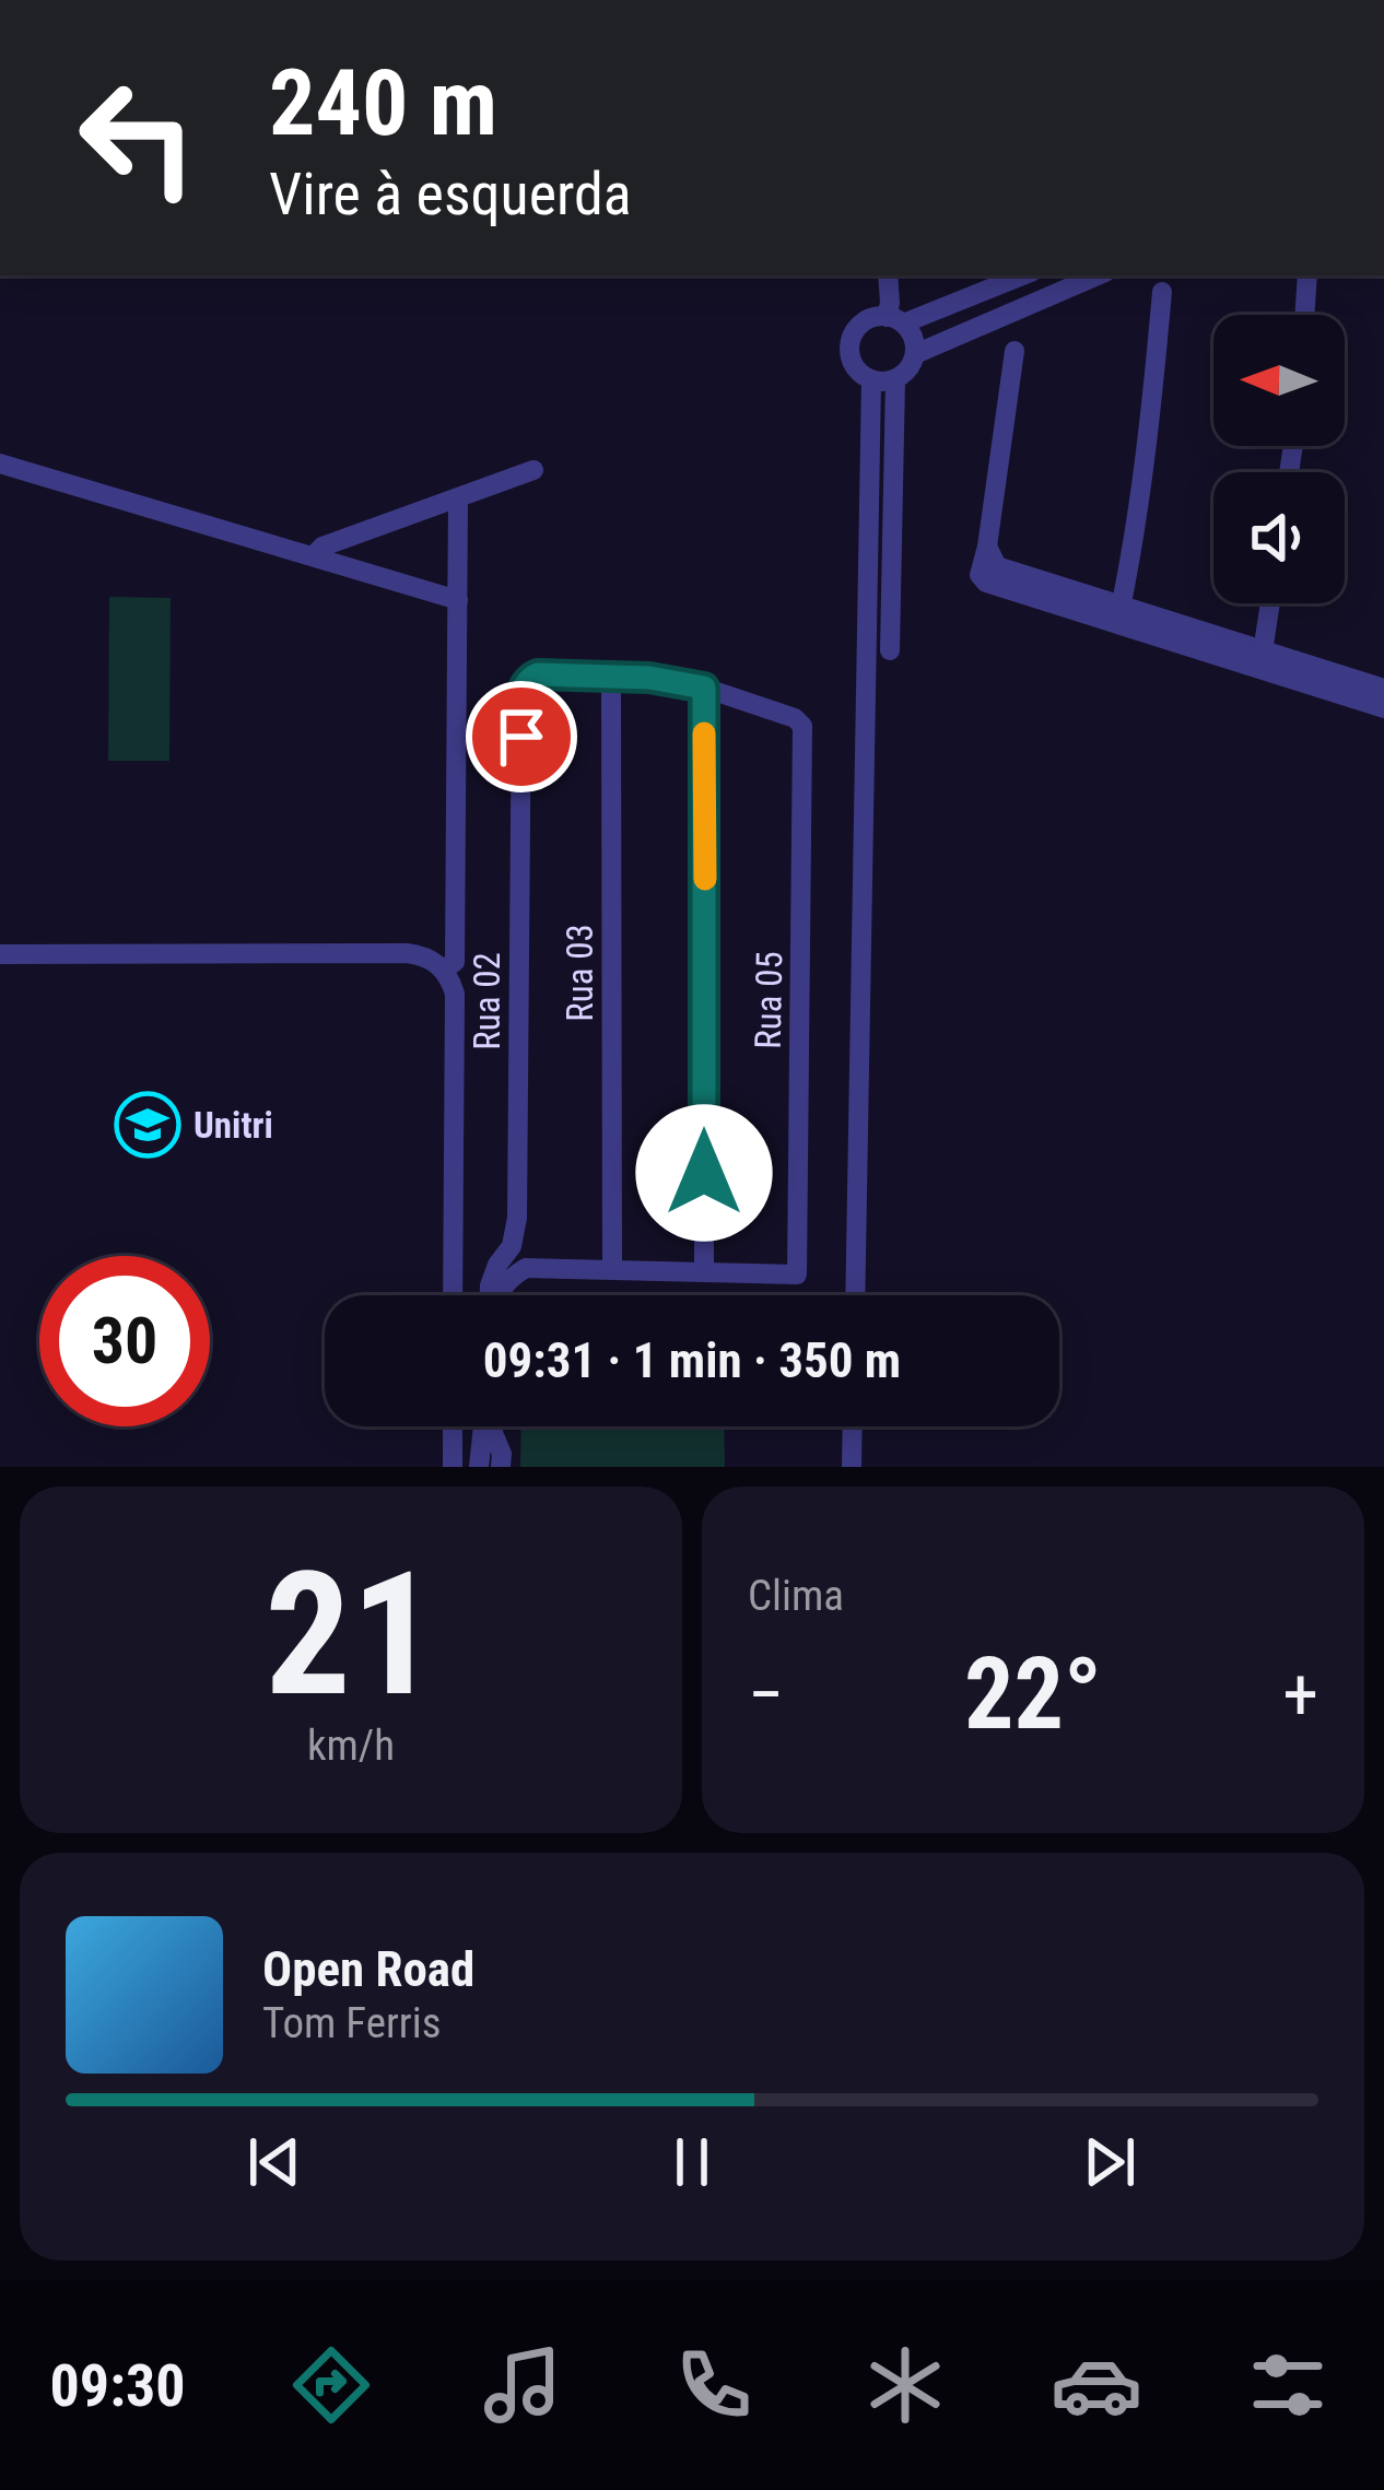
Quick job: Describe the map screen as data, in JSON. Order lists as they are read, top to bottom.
{
  "streets": {
    "street": ["Rua 03", "Rua 05", "Rua 02"]
  },
  "crossings": [
    ["Rua 03", "Rua 02"]
  ],
  "places": {
    "school or university": ["Unitri"]
  },
  "north": "left",
  "page": {
    "turn": ["240 m", "Vire à esquerda"],
    "limit": "30",
    "trip": "09:31 · 1 min · 350 m",
    "tile": [
      ["21", "km/h"],
      "Clima"
    ],
    "heat": ["−", "22°", "+"],
    "song": ["Open Road", "Tom Ferris"],
    "tabs": "09:30"
  }
}
